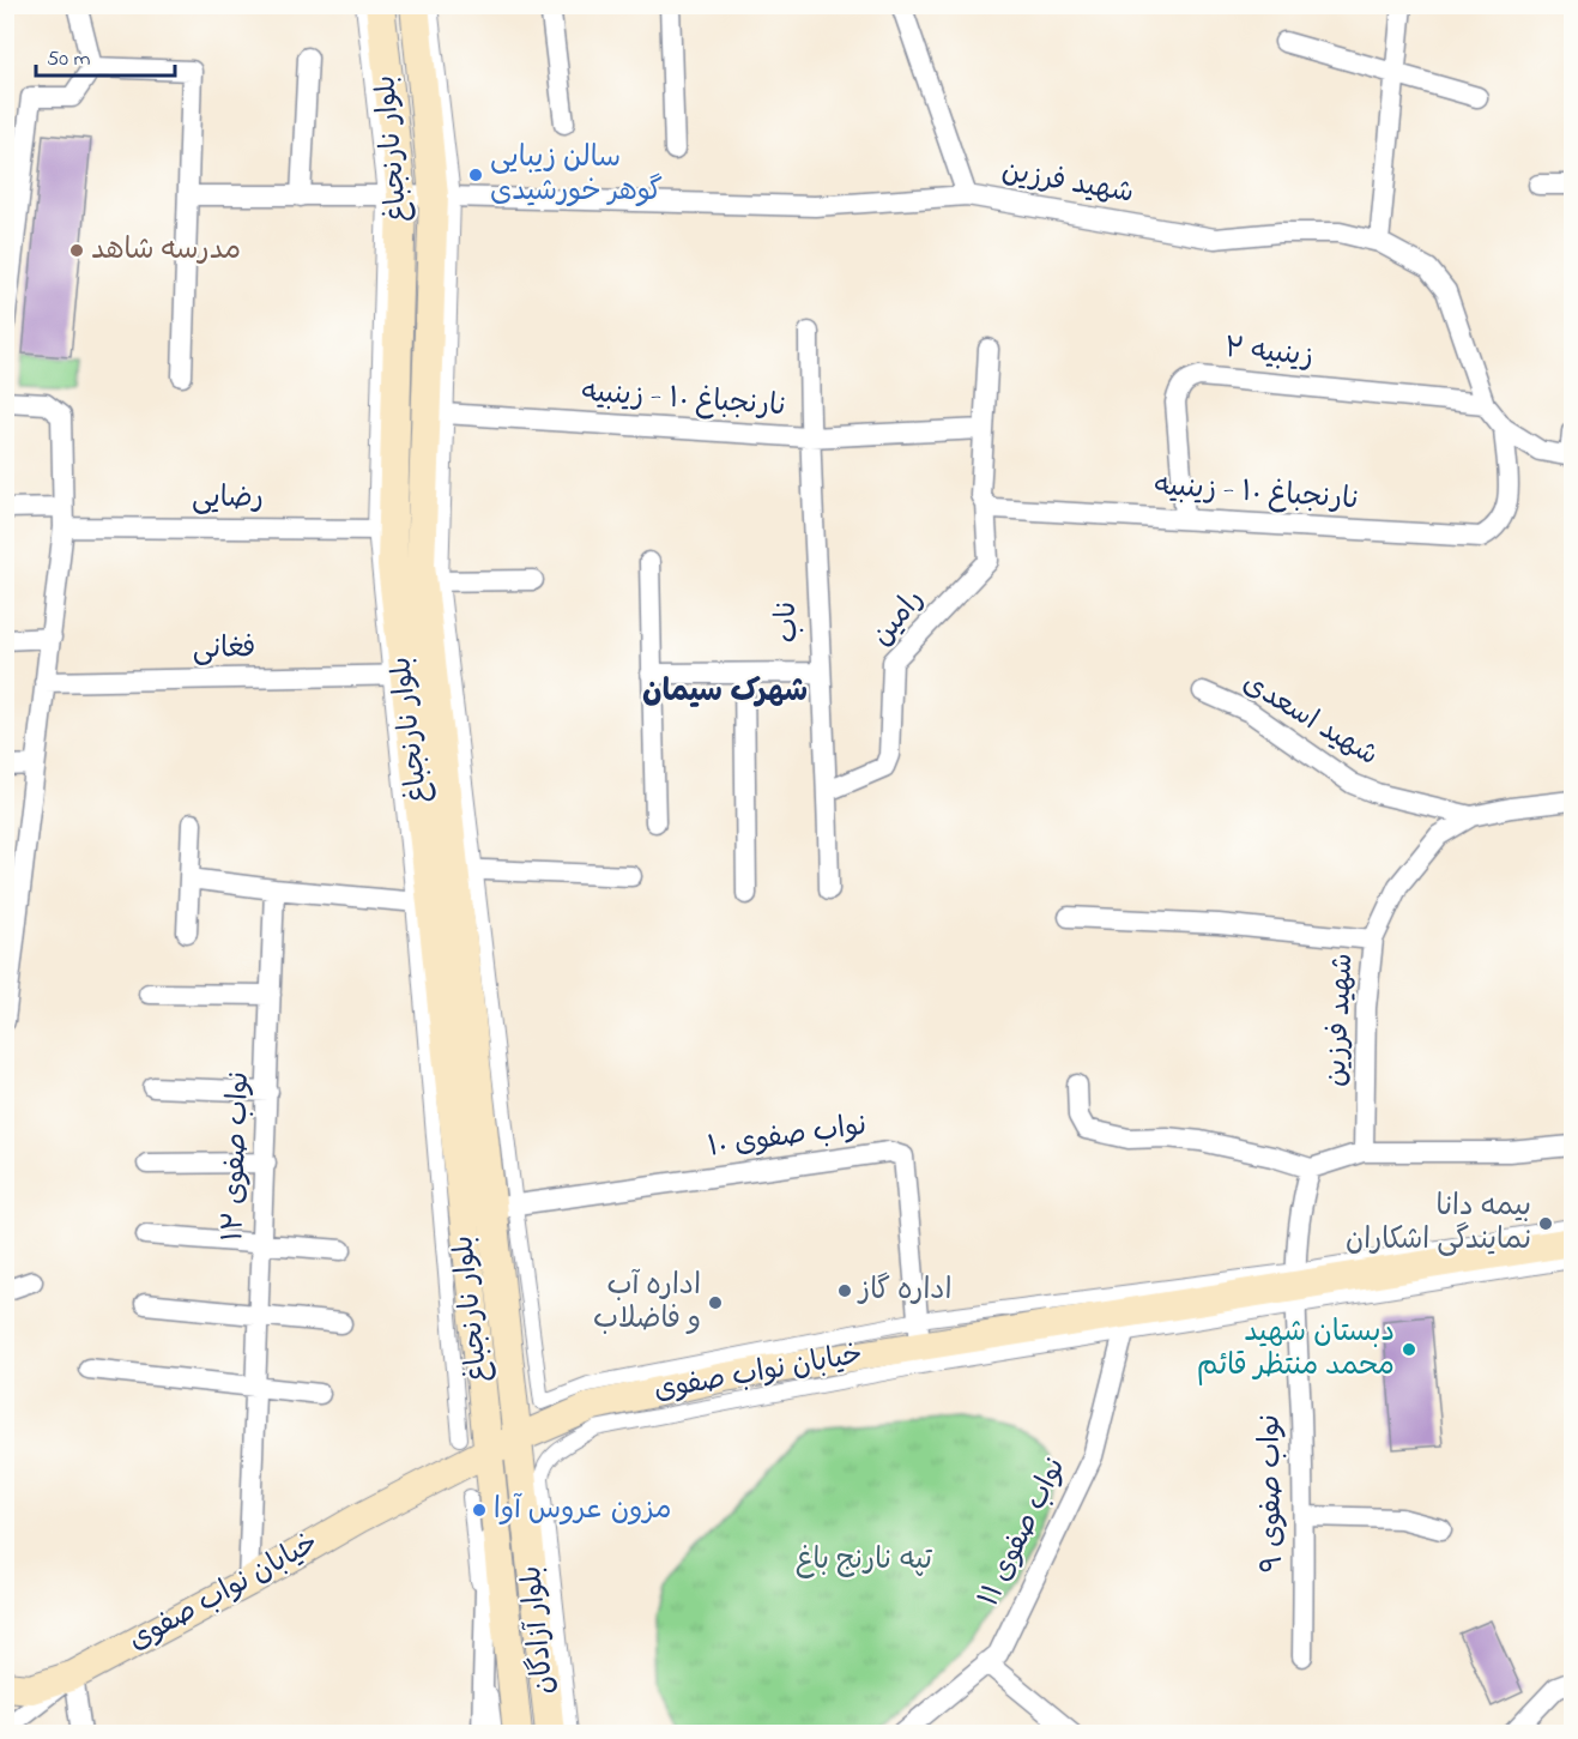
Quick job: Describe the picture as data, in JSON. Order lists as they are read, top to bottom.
{
  "streets": {
    "main road": ["بلوار نارنجباغ", "خیابان نواب صفوی", "بلوار آزادگان"],
    "street": [
      "شهید فرزین",
      "زینبیه ۲",
      "نارنجباغ ۱۰ - زینبیه",
      "رضایی",
      "رامین",
      "ناب",
      "فغانی",
      "شهید اسعدی",
      "نواب صفوی ۱۰",
      "نواب صفوی ۱۲",
      "نواب صفوی ۹",
      "نواب صفوی ۱۱"
    ]
  },
  "crossings": [
    ["بلوار نارنجباغ", "شهید فرزین"],
    ["بلوار نارنجباغ", "نارنجباغ ۱۰ - زینبیه"],
    ["بلوار نارنجباغ", "رضایی"],
    ["بلوار نارنجباغ", "فغانی"],
    ["بلوار نارنجباغ", "نواب صفوی ۱۰"],
    ["بلوار نارنجباغ", "خیابان نواب صفوی"],
    ["بلوار نارنجباغ", "بلوار آزادگان"],
    ["شهید فرزین", "زینبیه ۲"],
    ["شهید فرزین", "نارنجباغ ۱۰ - زینبیه"],
    ["شهید فرزین", "شهید اسعدی"],
    ["زینبیه ۲", "نارنجباغ ۱۰ - زینبیه"],
    ["نارنجباغ ۱۰ - زینبیه", "رامین"],
    ["نارنجباغ ۱۰ - زینبیه", "ناب"],
    ["رامین", "ناب"],
    ["نواب صفوی ۱۰", "خیابان نواب صفوی"],
    ["نواب صفوی ۱۲", "خیابان نواب صفوی"],
    ["خیابان نواب صفوی", "نواب صفوی ۹"],
    ["خیابان نواب صفوی", "نواب صفوی ۱۱"],
    ["خیابان نواب صفوی", "بلوار آزادگان"]
  ],
  "districts": ["شهرک سیمان"],
  "parks": ["تپه نارنج باغ"],
  "places": [
    "سالن زیبایی گوهر خورشیدی",
    "مدرسه شاهد",
    "بیمه دانا نمایندگی اشکاران",
    "اداره گاز",
    "اداره آب و فاضلاب",
    "دبستان شهید محمد منتظر قائم",
    "مزون عروس آوا"
  ],
  "scale_bar": "50 m"
}
